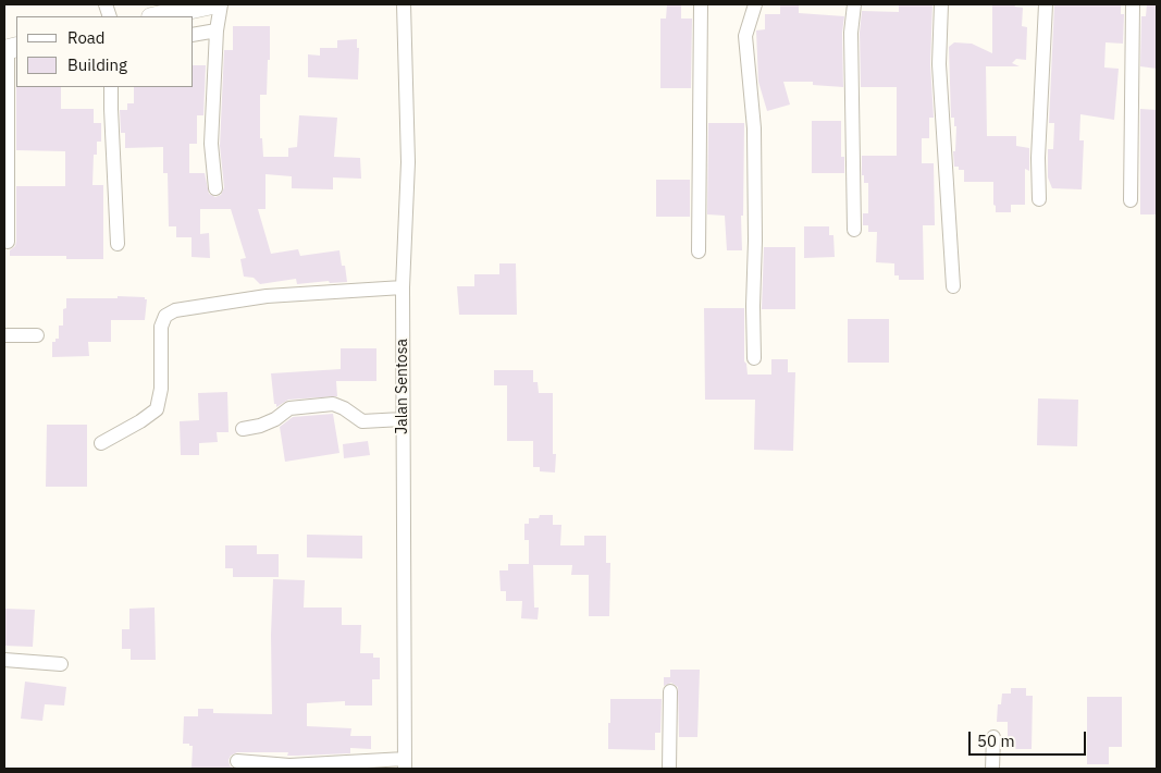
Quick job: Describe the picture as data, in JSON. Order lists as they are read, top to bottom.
{
  "streets": {
    "street": ["Jalan Sentosa"]
  },
  "legend": ["Road", "Building"],
  "scale_bar": "50 m"
}
